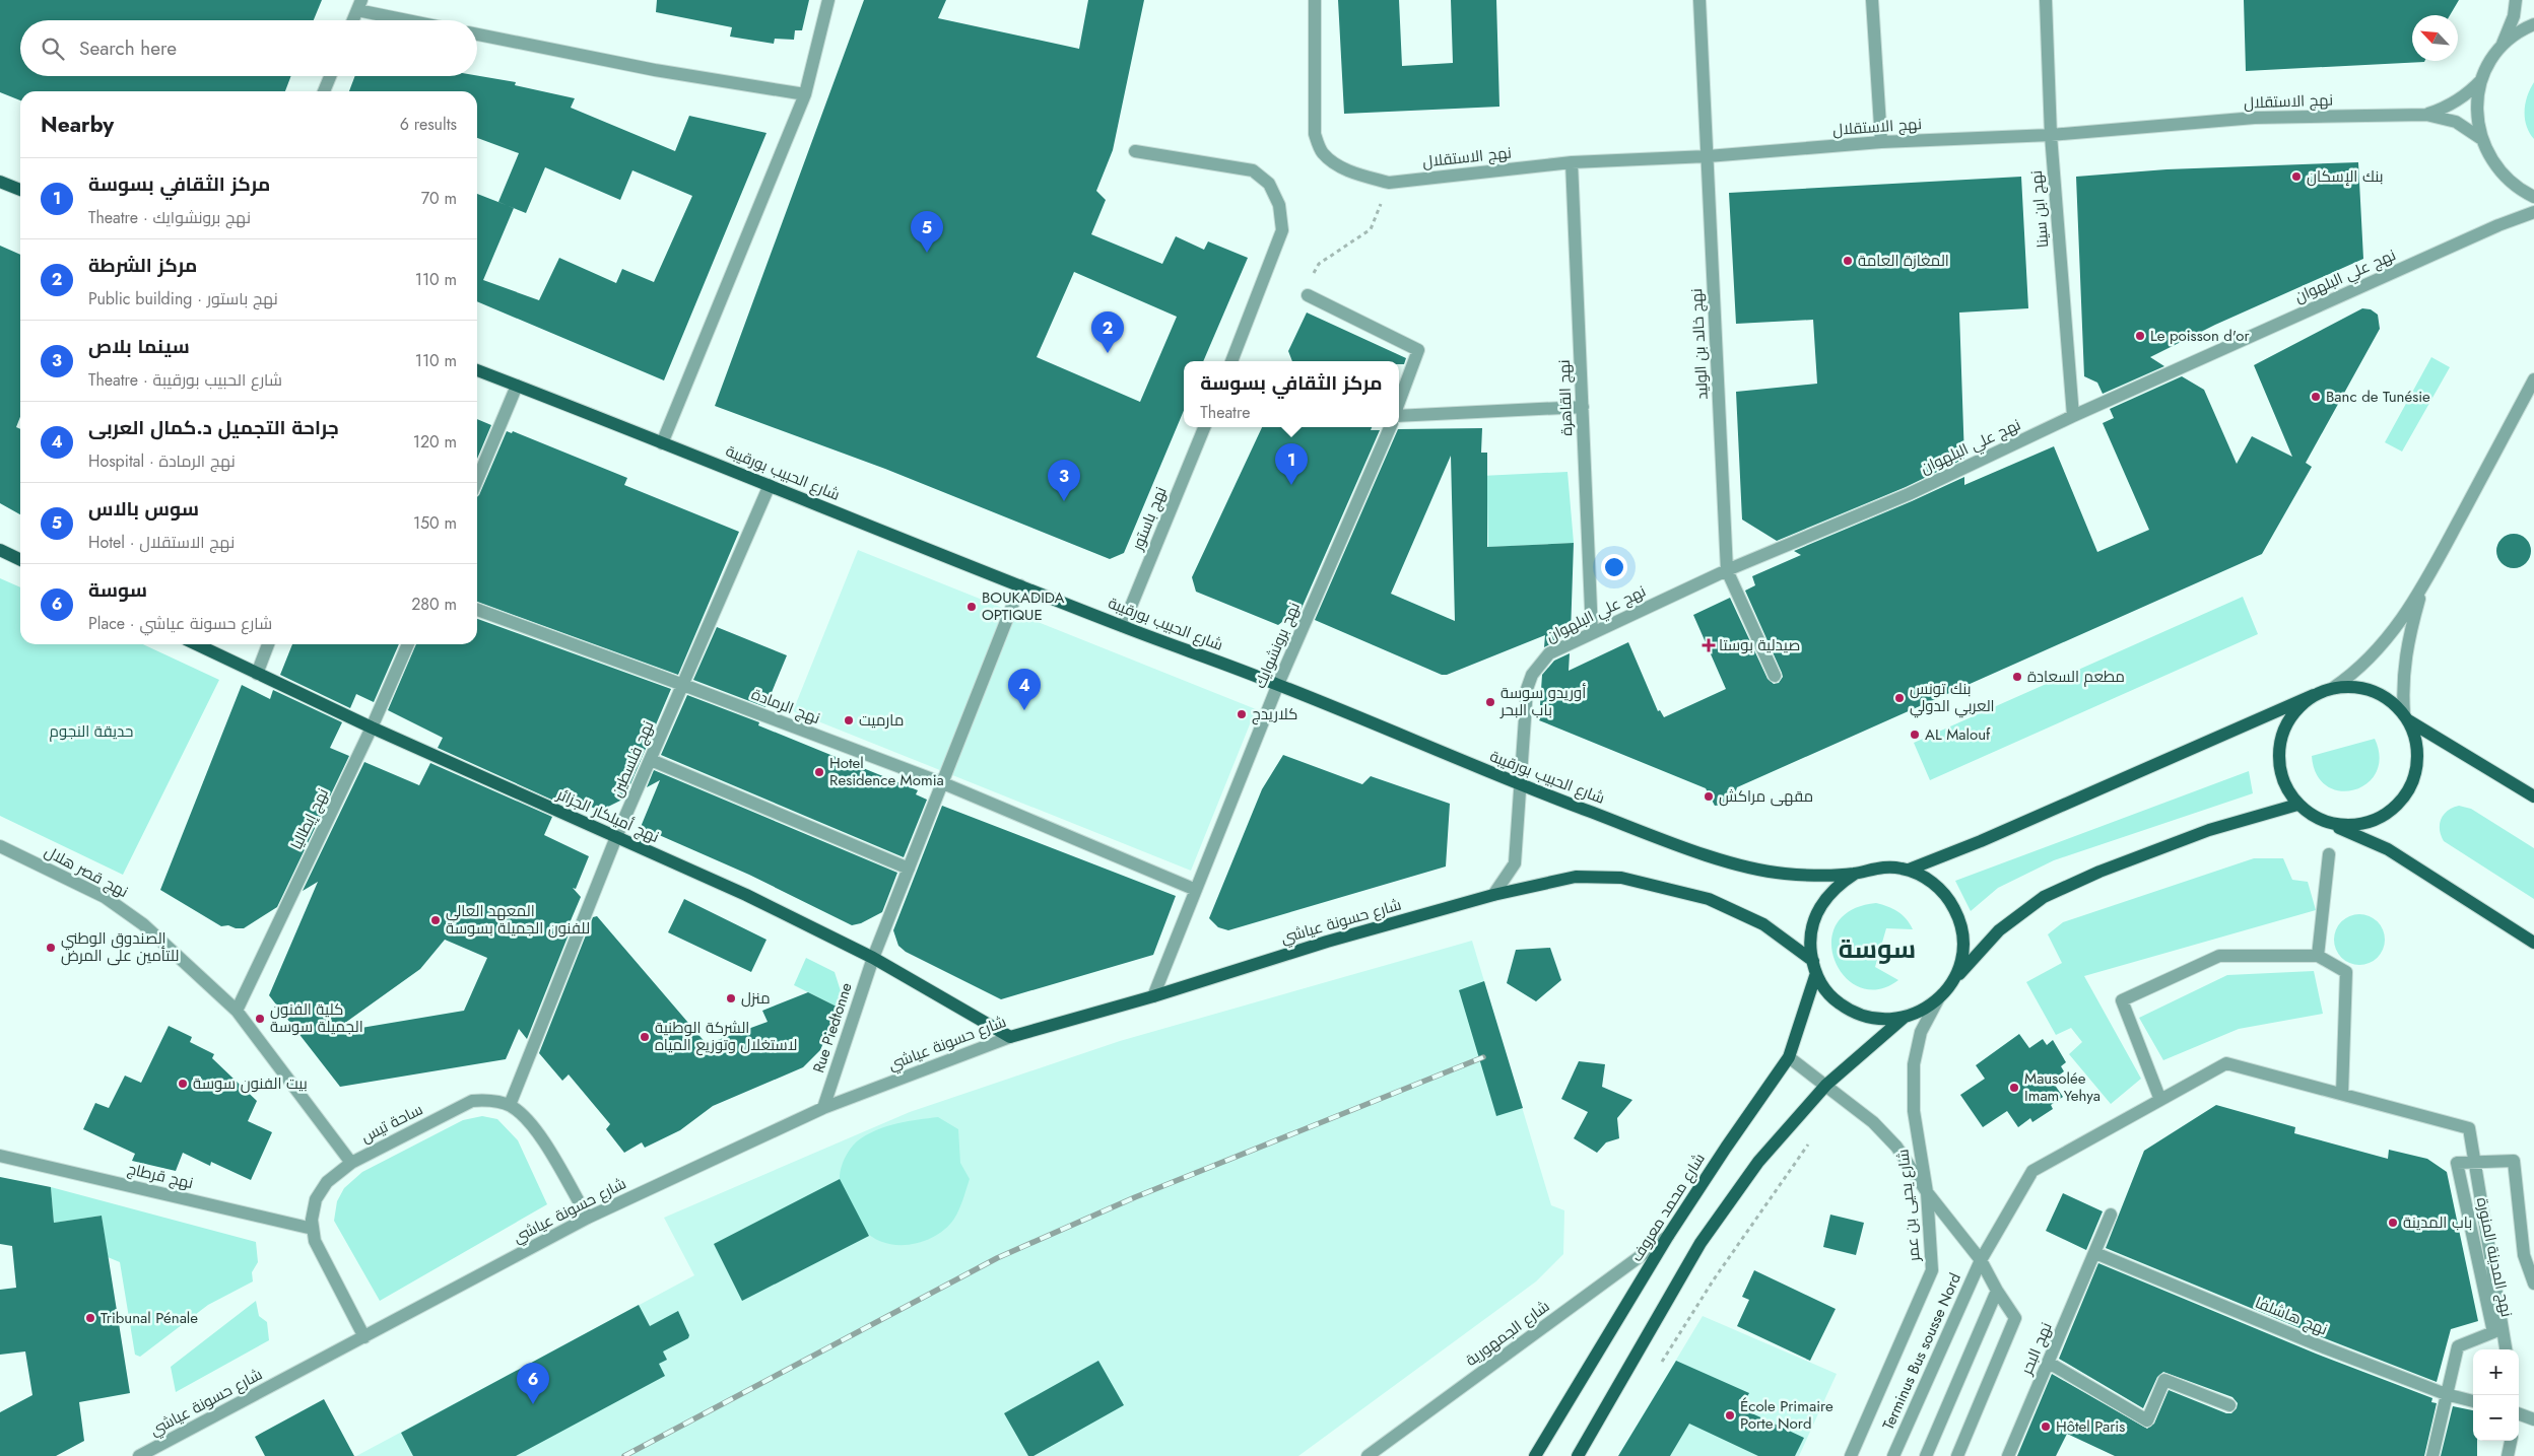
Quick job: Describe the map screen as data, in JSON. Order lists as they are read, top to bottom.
{
  "streets": {
    "main road": [
      "شارع الحبيب بورقيبة",
      "نهج أميلكار الجزائر",
      "شارع حسونة عياشي",
      "شارع محمد معروف"
    ],
    "street": [
      "نهج الاستقلال",
      "نهج ابن سينا",
      "نهج علي البلهوان",
      "نهج خالد بن الوليد",
      "نهج القاهرة",
      "نهج باستور",
      "نهج برونشوايك",
      "نهج الرمادة",
      "نهج فلسطين",
      "نهج إيطاليا",
      "نهج قصر هلال",
      "Rue Piedtonne",
      "ساحة تيس",
      "نهج قرطاج",
      "شارع يحيى بن عمر",
      "نهج المدينة المنورة",
      "نهج هاشلفا",
      "شارع الجمهورية",
      "نهج البحر",
      "Terminus Bus sousse Nord"
    ]
  },
  "crossings": [
    ["نهج الاستقلال", "نهج ابن سينا"],
    ["نهج الاستقلال", "نهج خالد بن الوليد"],
    ["نهج الاستقلال", "نهج القاهرة"],
    ["نهج ابن سينا", "نهج علي البلهوان"],
    ["نهج علي البلهوان", "نهج خالد بن الوليد"],
    ["نهج علي البلهوان", "نهج القاهرة"],
    ["نهج علي البلهوان", "شارع الحبيب بورقيبة"],
    ["نهج علي البلهوان", "شارع حسونة عياشي"],
    ["شارع الحبيب بورقيبة", "نهج باستور"],
    ["شارع الحبيب بورقيبة", "نهج برونشوايك"],
    ["شارع الحبيب بورقيبة", "نهج فلسطين"],
    ["شارع الحبيب بورقيبة", "شارع حسونة عياشي"],
    ["شارع الحبيب بورقيبة", "Rue Piedtonne"],
    ["شارع الحبيب بورقيبة", "شارع يحيى بن عمر"],
    ["شارع الحبيب بورقيبة", "شارع محمد معروف"],
    ["نهج برونشوايك", "نهج الرمادة"],
    ["نهج برونشوايك", "شارع حسونة عياشي"],
    ["نهج الرمادة", "نهج فلسطين"],
    ["نهج الرمادة", "Rue Piedtonne"],
    ["نهج فلسطين", "نهج أميلكار الجزائر"],
    ["نهج فلسطين", "ساحة تيس"],
    ["نهج أميلكار الجزائر", "نهج إيطاليا"],
    ["نهج أميلكار الجزائر", "شارع حسونة عياشي"],
    ["نهج أميلكار الجزائر", "Rue Piedtonne"],
    ["نهج إيطاليا", "نهج قصر هلال"],
    ["نهج قصر هلال", "ساحة تيس"],
    ["شارع حسونة عياشي", "Rue Piedtonne"],
    ["شارع حسونة عياشي", "ساحة تيس"],
    ["شارع حسونة عياشي", "شارع يحيى بن عمر"],
    ["شارع حسونة عياشي", "شارع محمد معروف"],
    ["ساحة تيس", "نهج قرطاج"],
    ["شارع يحيى بن عمر", "شارع محمد معروف"],
    ["شارع يحيى بن عمر", "Terminus Bus sousse Nord"],
    ["شارع محمد معروف", "شارع الجمهورية"],
    ["شارع محمد معروف", "Terminus Bus sousse Nord"],
    ["نهج المدينة المنورة", "نهج هاشلفا"],
    ["نهج هاشلفا", "نهج البحر"]
  ],
  "districts": ["سوسة"],
  "parks": ["حديقة النجوم"],
  "places": {
    "other": [
      "بنك الإسكان",
      "المغازة العامة",
      "Le poisson d'or",
      "Banc de Tunésie",
      "BOUKADIDA OPTIQUE",
      "مطعم السعادة",
      "بنك تونس العربي الدولي",
      "أوريدو سوسة باب البحر",
      "كلاريدج",
      "مارميت",
      "AL Malouf",
      "Hotel Residence Momia",
      "مقهى مراكش",
      "المعهد العالي للفنون الجميلة بسوسة",
      "الصندوق الوطني للتأمين على المرض",
      "منزل",
      "كلية الفنون الجميلة سوسة",
      "الشركة الوطنية لاستغلال وتوزيع المياه",
      "بيت الفنون سوسة",
      "Mausolée Imam Yehya",
      "باب المدينة",
      "Tribunal Pénale",
      "École Primaire Porte Nord",
      "Hôtel Paris"
    ],
    "health": ["صيدلية بوستا"]
  },
  "north": "top left",
  "page": {
    "search": "Search here",
    "heading": ["Nearby", "6 results"],
    "list": [
      {
        "mark": "1",
        "name": "مركز الثقافي بسوسة",
        "note": "Theatre · نهج برونشوايك",
        "value": "70 m"
      },
      {
        "mark": "2",
        "name": "مركز الشرطة",
        "note": "Public building · نهج باستور",
        "value": "110 m"
      },
      {
        "mark": "3",
        "name": "سينما بلاص",
        "note": "Theatre · شارع الحبيب بورقيبة",
        "value": "110 m"
      },
      {
        "mark": "4",
        "name": "جراحة التجميل د.كمال العربى",
        "note": "Hospital · نهج الرمادة",
        "value": "120 m"
      },
      {
        "mark": "5",
        "name": "سوس بالاس",
        "note": "Hotel · نهج الاستقلال",
        "value": "150 m"
      },
      {
        "mark": "6",
        "name": "سوسة",
        "note": "Place · شارع حسونة عياشي",
        "value": "280 m"
      }
    ],
    "pins": [
      "5",
      "2",
      "1",
      "3",
      "4",
      "6"
    ],
    "popup": ["مركز الثقافي بسوسة", "Theatre"],
    "map_buttons": ["+", "−"]
  }
}
